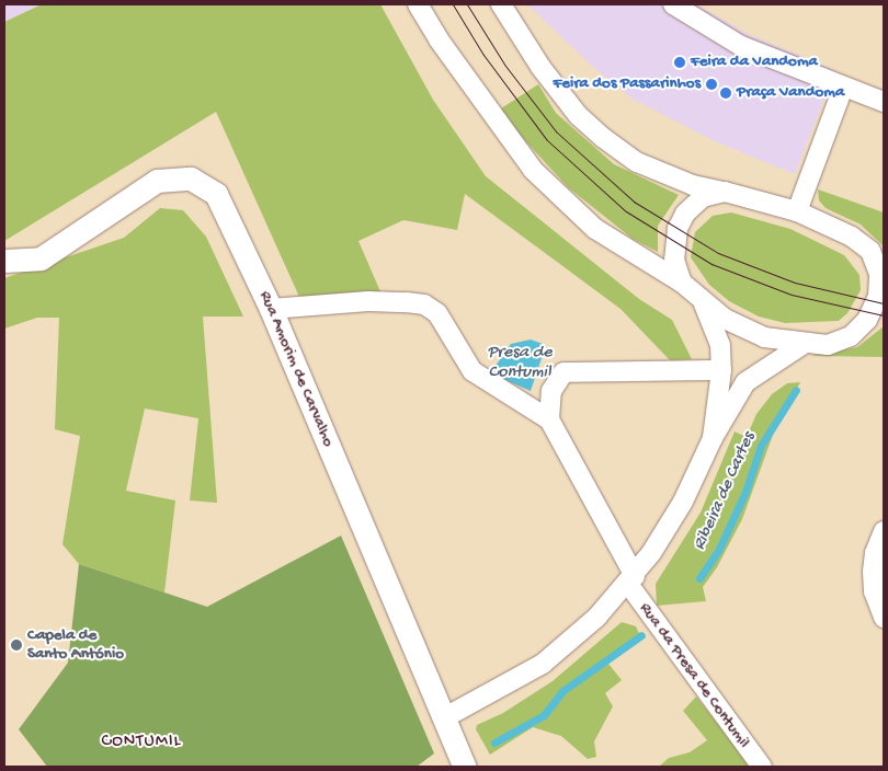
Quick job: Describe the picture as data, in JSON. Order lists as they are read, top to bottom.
{
  "streets": {
    "street": ["Rua Amorim de Carvalho", "Rua da Presa de Contumil"]
  },
  "crossings": [
    ["Rua Amorim de Carvalho", "Rua da Presa de Contumil"]
  ],
  "districts": ["CONTUMIL"],
  "water": ["Presa de Contumil", "Ribeira de Cartes"],
  "places": [
    "Feira da Vandoma",
    "Feira dos Passarinhos",
    "Praça Vandoma",
    "Capela de Santo António"
  ]
}
